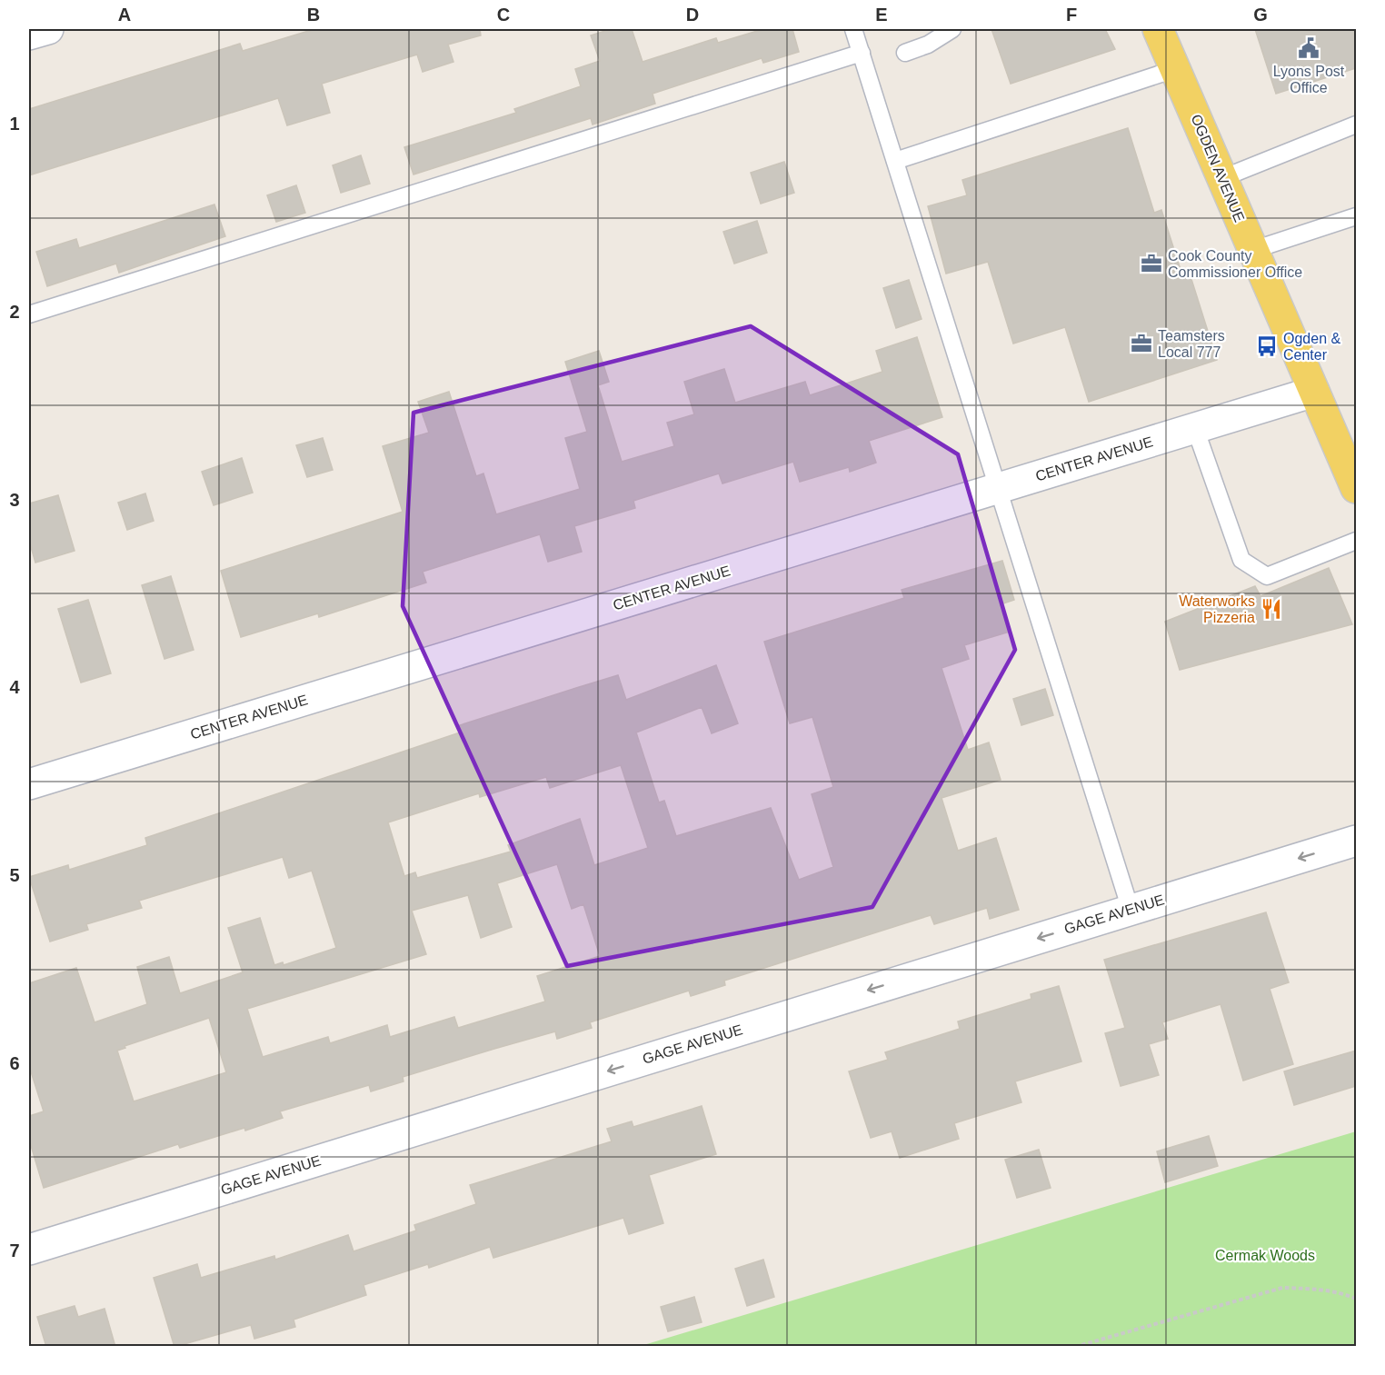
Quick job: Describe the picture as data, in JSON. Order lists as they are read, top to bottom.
{
  "streets": {
    "main road": ["OGDEN AVENUE"],
    "street": ["CENTER AVENUE", "GAGE AVENUE"]
  },
  "crossings": [
    ["OGDEN AVENUE", "CENTER AVENUE"]
  ],
  "one_way": ["GAGE AVENUE"],
  "parks": ["Cermak Woods"],
  "places": {
    "public building": ["Lyons Post Office"],
    "office": ["Cook County Commissioner Office", "Teamsters Local 777"],
    "bus stop": ["Ogden & Center"],
    "restaurant": ["Waterworks Pizzeria"]
  },
  "grid": {
    "columns": [
      "A",
      "B",
      "C",
      "D",
      "E",
      "F",
      "G"
    ],
    "rows": [
      "1",
      "2",
      "3",
      "4",
      "5",
      "6",
      "7"
    ]
  }
}
